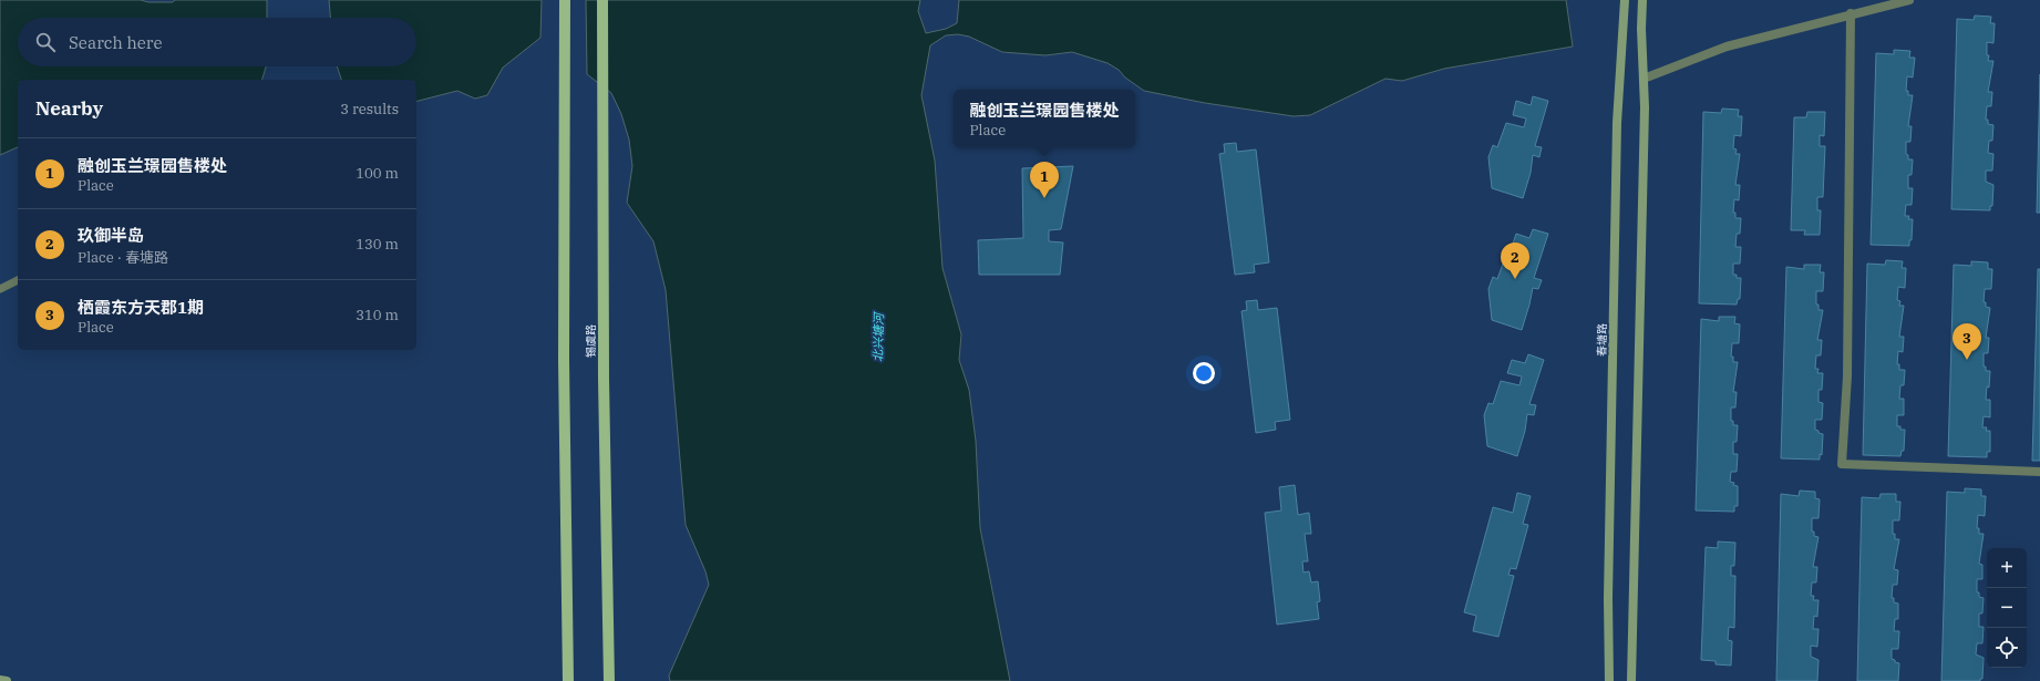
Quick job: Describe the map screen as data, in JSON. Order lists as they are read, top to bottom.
{
  "streets": {
    "main road": ["锡虞路"],
    "street": ["春塘路"]
  },
  "water": ["北兴塘河"],
  "page": {
    "search": "Search here",
    "heading": ["Nearby", "3 results"],
    "popup": ["融创玉兰璟园售楼处", "Place"],
    "list": [
      {
        "mark": "1",
        "name": "融创玉兰璟园售楼处",
        "note": "Place",
        "value": "100 m"
      },
      {
        "mark": "2",
        "name": "玖御半岛",
        "note": "Place · 春塘路",
        "value": "130 m"
      },
      {
        "mark": "3",
        "name": "栖霞东方天郡1期",
        "note": "Place",
        "value": "310 m"
      }
    ],
    "pins": ["1", "2", "3"],
    "map_buttons": ["+", "−"]
  }
}
